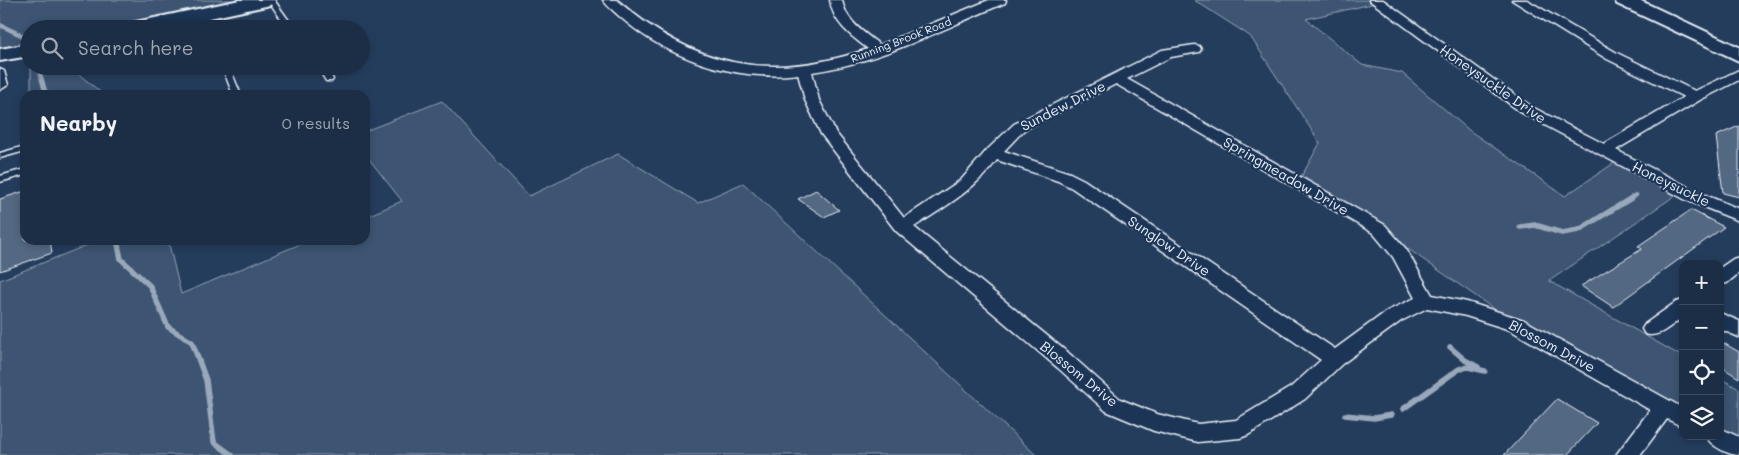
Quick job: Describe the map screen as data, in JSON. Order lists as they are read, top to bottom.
{
  "streets": {
    "street": [
      "Running Brook Road",
      "Honeysuckle Drive",
      "Sundew Drive",
      "Springmeadow Drive",
      "Honeysuckle",
      "Sunglow Drive",
      "Blossom Drive"
    ]
  },
  "crossings": [
    ["Running Brook Road", "Blossom Drive"],
    ["Honeysuckle Drive", "Honeysuckle"],
    ["Sundew Drive", "Springmeadow Drive"],
    ["Sundew Drive", "Sunglow Drive"],
    ["Sundew Drive", "Blossom Drive"],
    ["Springmeadow Drive", "Blossom Drive"],
    ["Sunglow Drive", "Blossom Drive"]
  ],
  "page": {
    "search": "Search here",
    "heading": ["Nearby", "0 results"],
    "map_buttons": ["+", "−"]
  }
}
